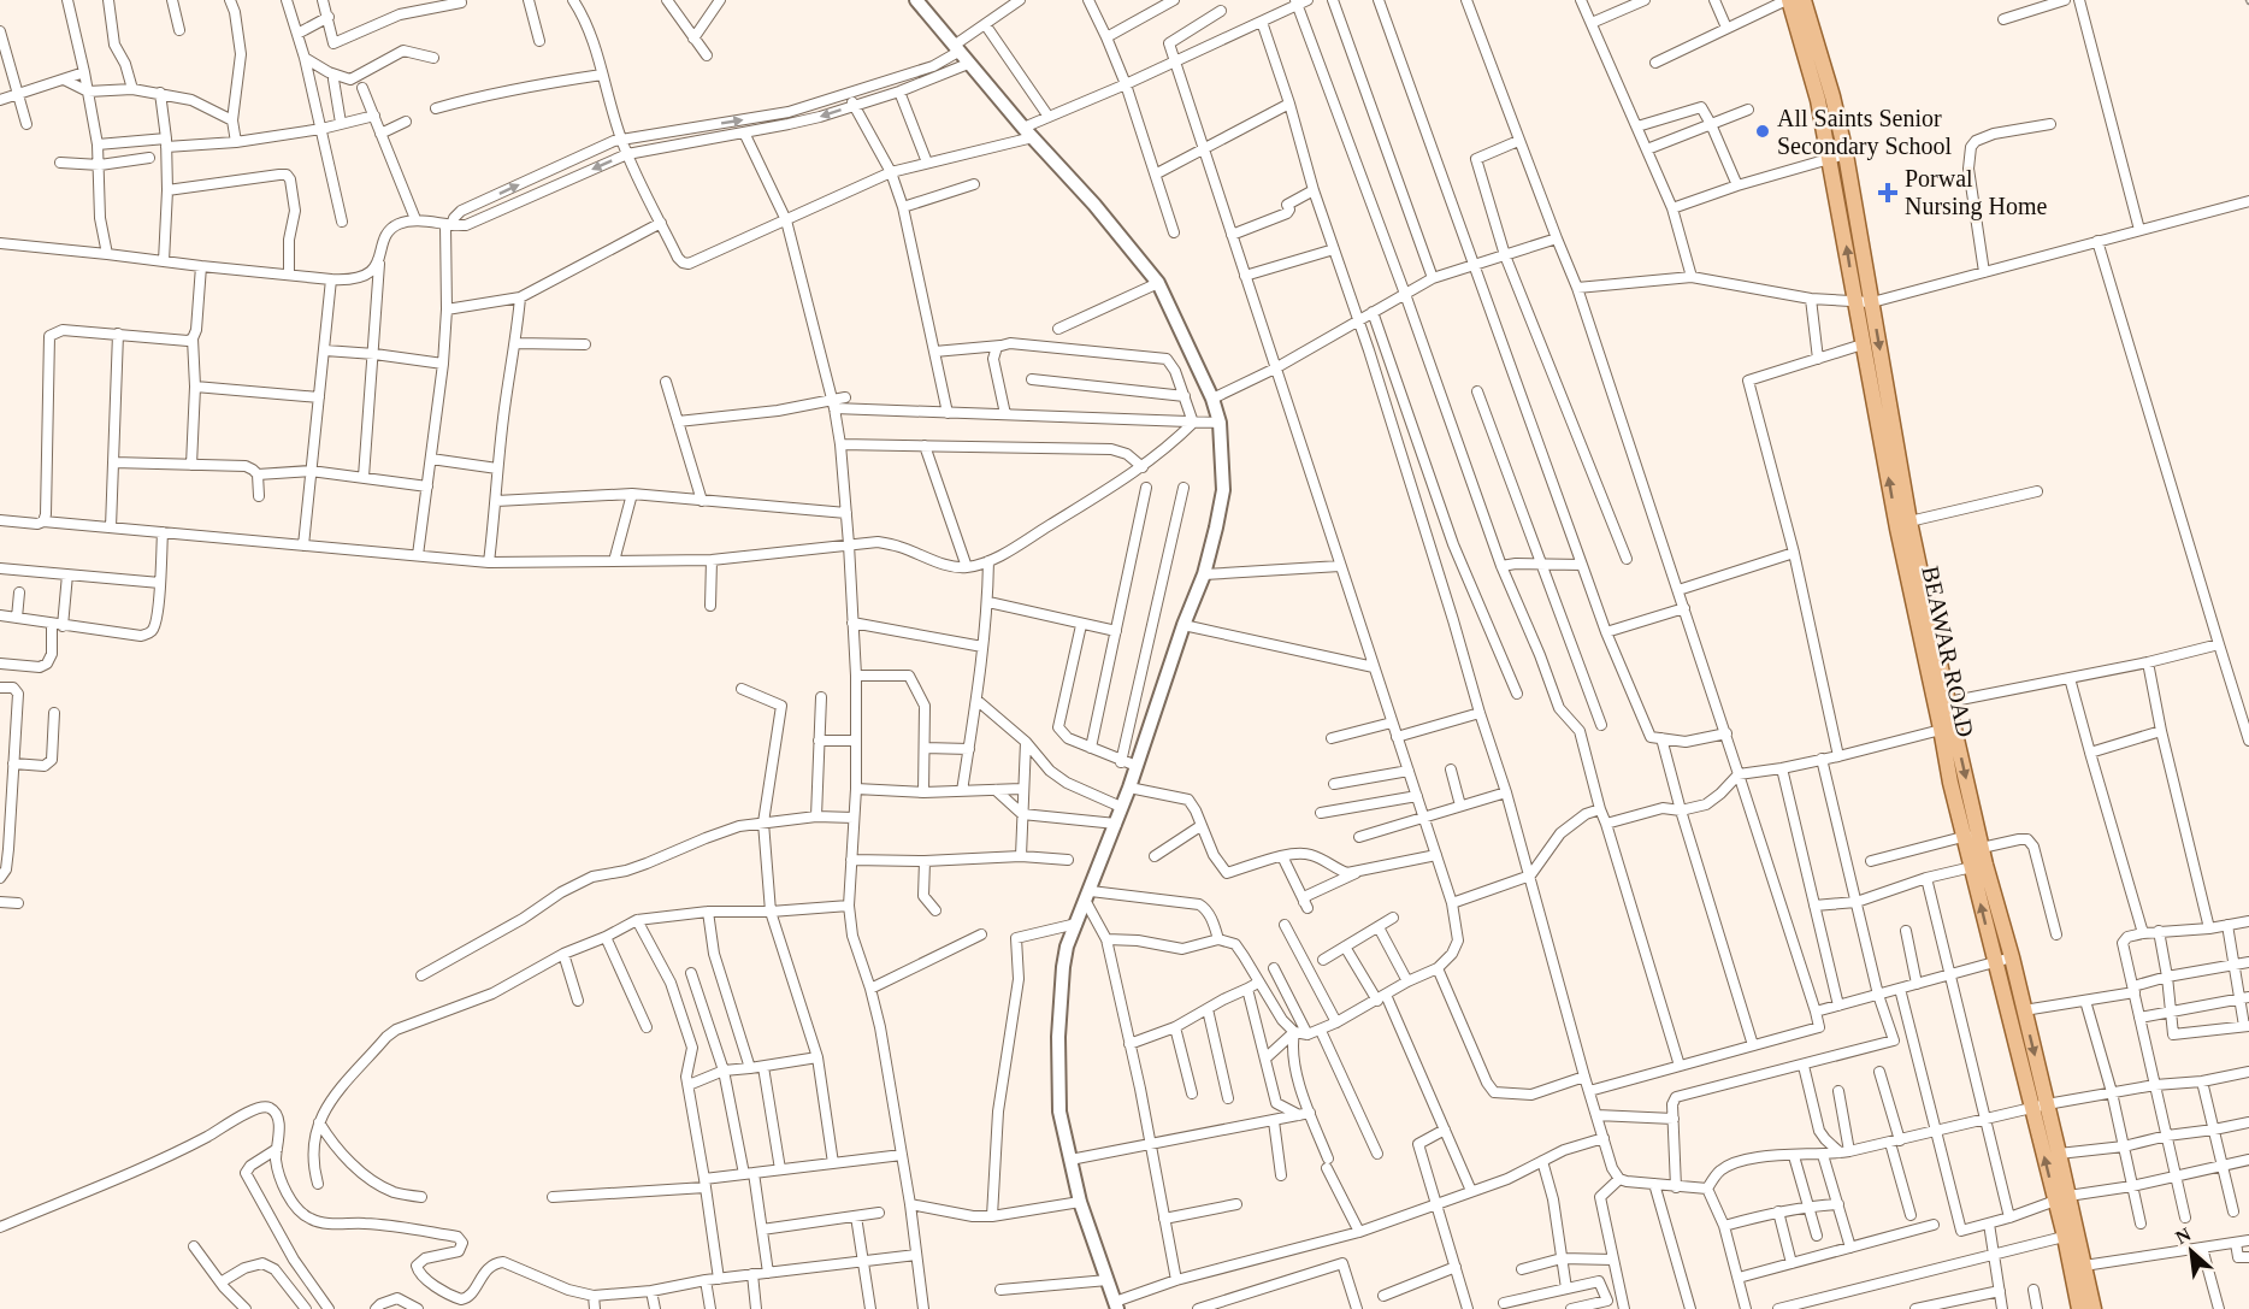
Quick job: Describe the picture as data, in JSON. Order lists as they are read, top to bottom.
{
  "streets": {
    "main road": ["BEAWAR ROAD"]
  },
  "places": {
    "other": ["All Saints Senior Secondary School"],
    "health": ["Porwal Nursing Home"]
  },
  "north": "top left"
}
